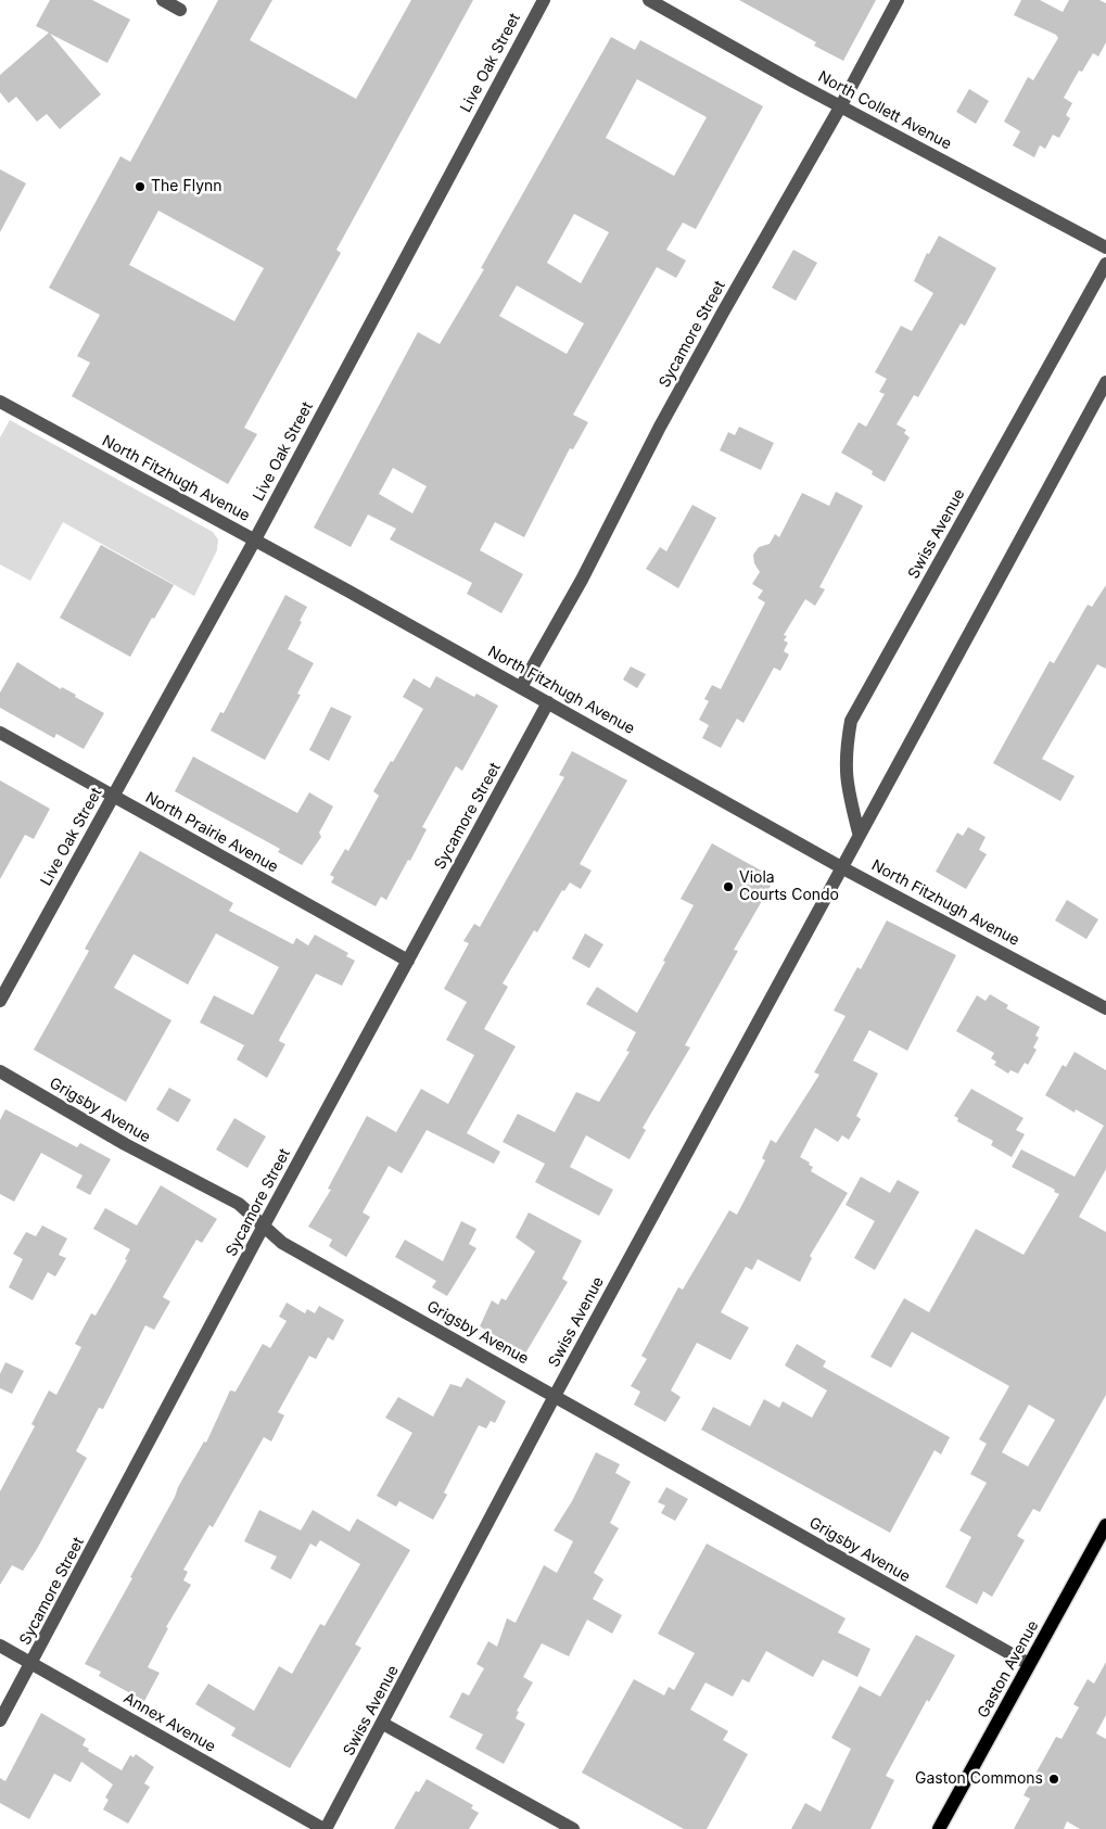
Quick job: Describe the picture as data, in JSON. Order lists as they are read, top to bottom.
{
  "streets": {
    "main road": ["Gaston Avenue"],
    "street": [
      "Live Oak Street",
      "North Collett Avenue",
      "Sycamore Street",
      "North Fitzhugh Avenue",
      "Swiss Avenue",
      "North Prairie Avenue",
      "Grigsby Avenue",
      "Annex Avenue"
    ]
  },
  "crossings": [
    ["Live Oak Street", "North Fitzhugh Avenue"],
    ["Live Oak Street", "North Prairie Avenue"],
    ["North Collett Avenue", "Sycamore Street"],
    ["Sycamore Street", "North Fitzhugh Avenue"],
    ["Sycamore Street", "North Prairie Avenue"],
    ["Sycamore Street", "Grigsby Avenue"],
    ["Sycamore Street", "Annex Avenue"],
    ["North Fitzhugh Avenue", "Swiss Avenue"],
    ["Swiss Avenue", "Grigsby Avenue"],
    ["Swiss Avenue", "Annex Avenue"],
    ["Grigsby Avenue", "Gaston Avenue"]
  ],
  "places": ["The Flynn", "Viola Courts Condo", "Gaston Commons"]
}
